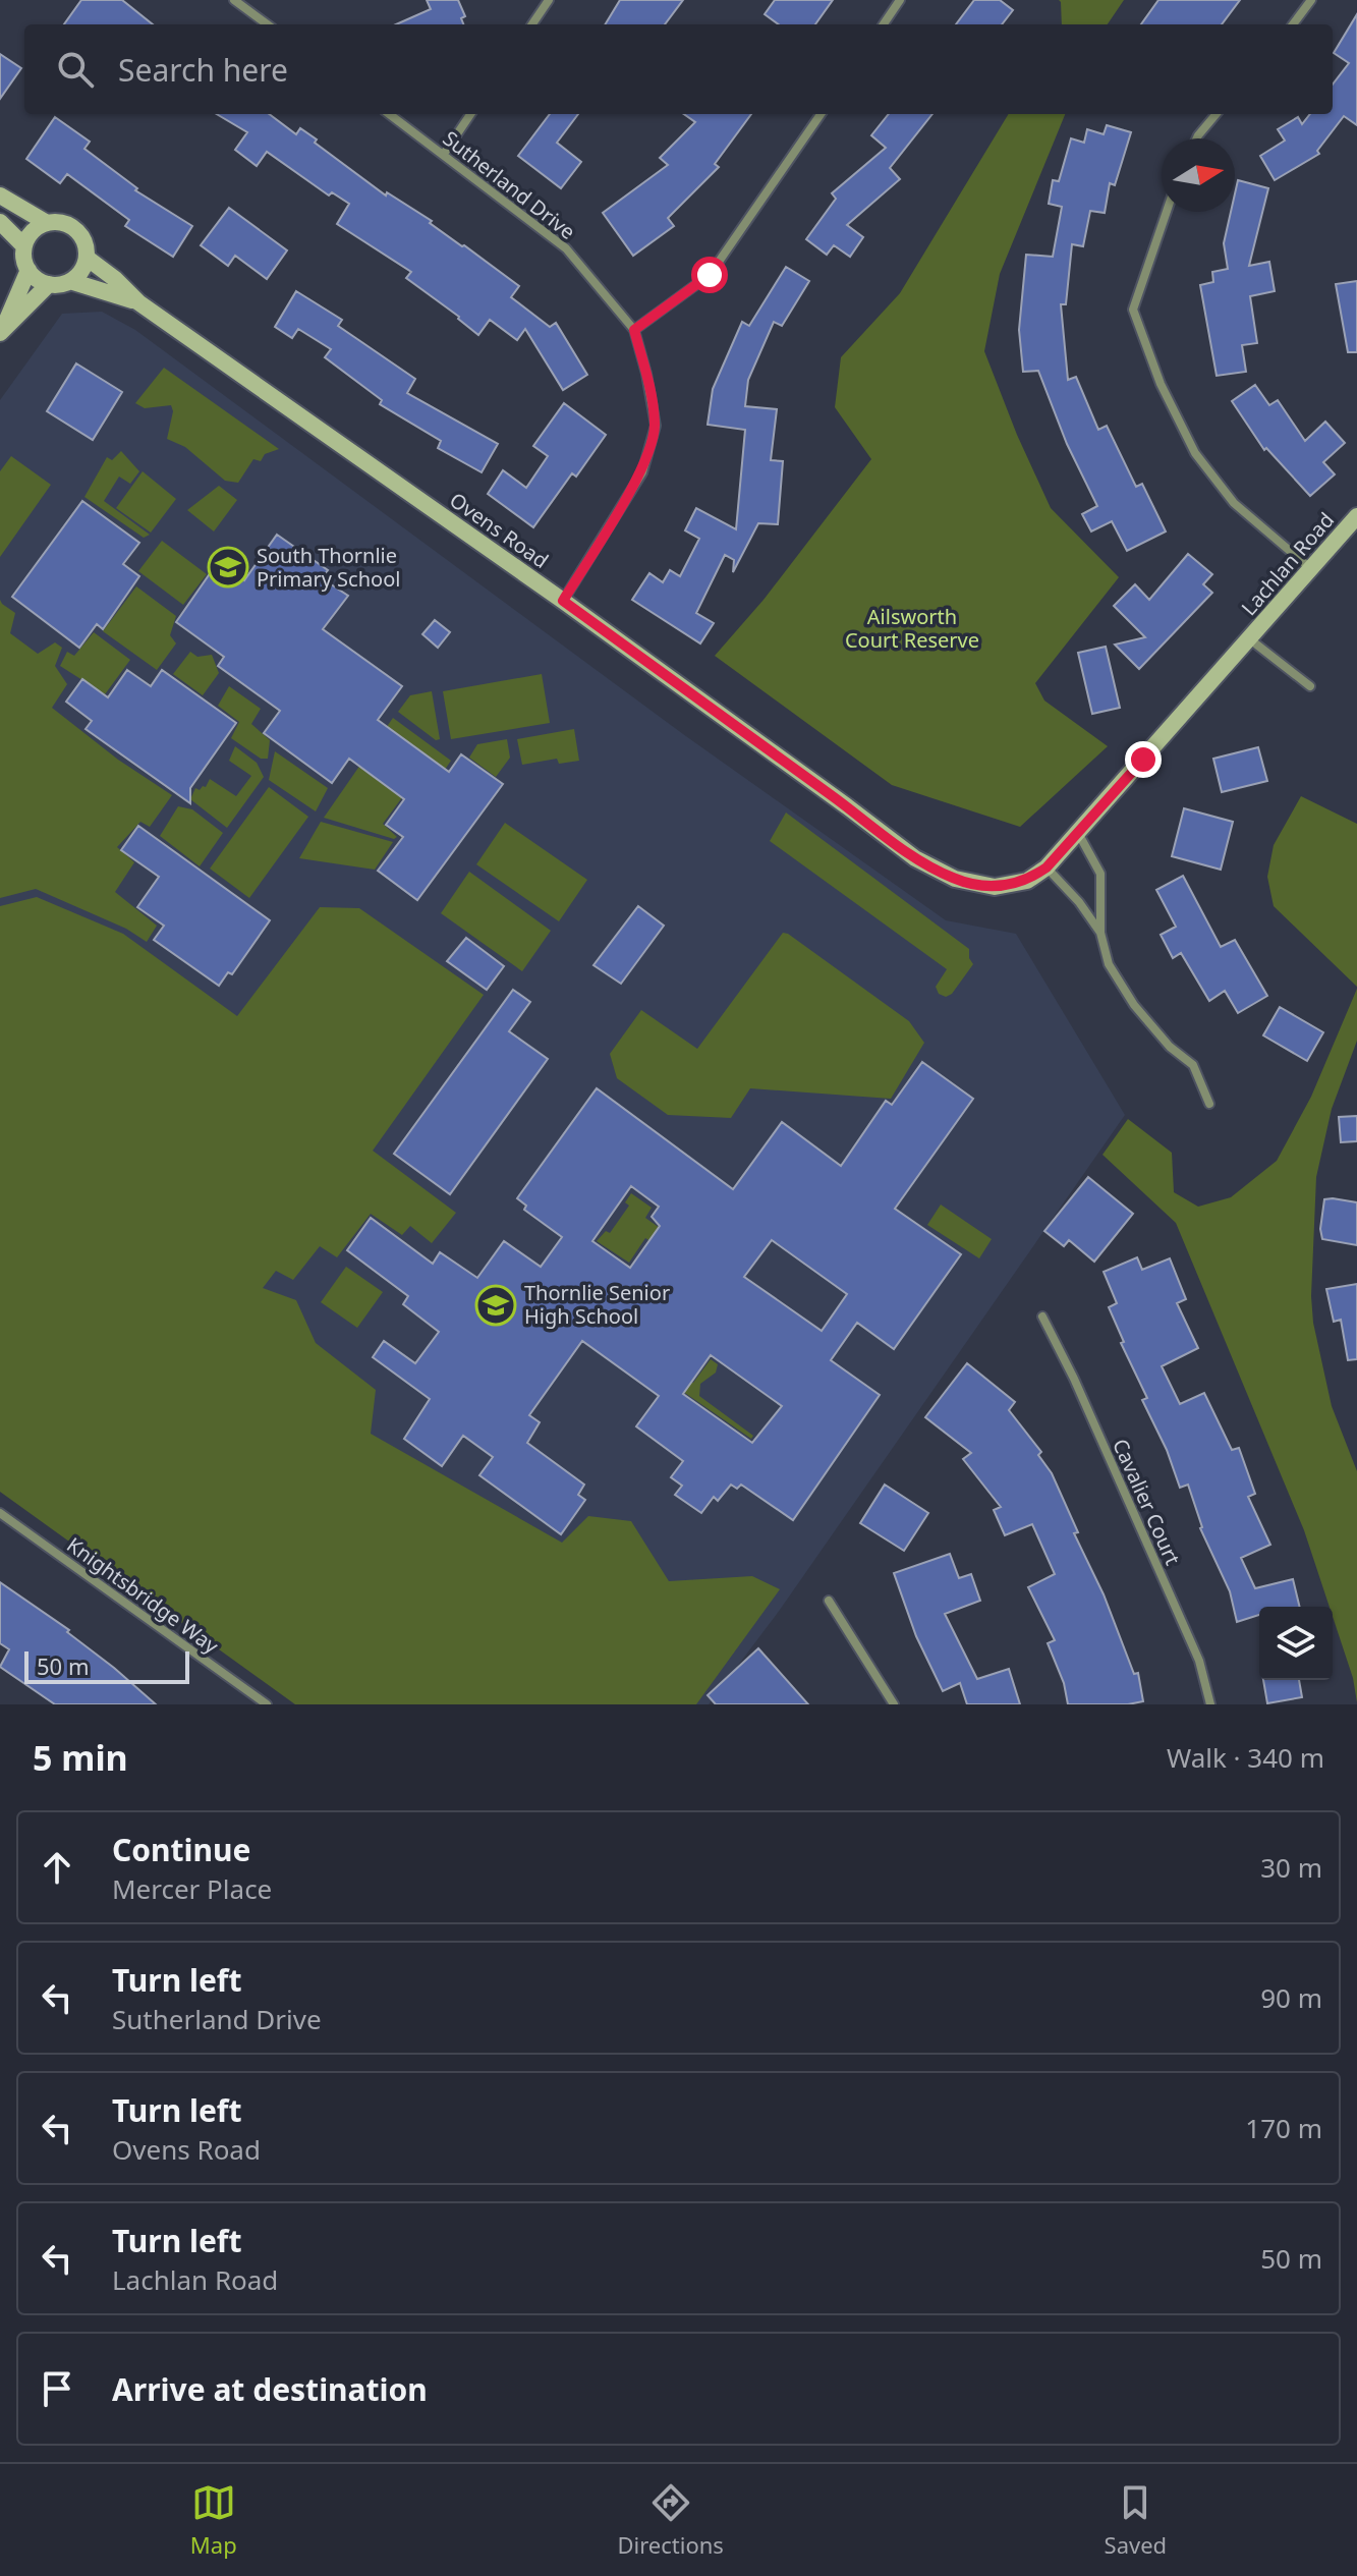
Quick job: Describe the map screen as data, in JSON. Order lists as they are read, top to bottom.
{
  "streets": {
    "street": [
      "Sutherland Drive",
      "Ovens Road",
      "Lachlan Road",
      "Cavalier Court",
      "Knightsbridge Way"
    ]
  },
  "crossings": [
    ["Sutherland Drive", "Ovens Road"],
    ["Ovens Road", "Lachlan Road"]
  ],
  "parks": ["Ailsworth Court Reserve"],
  "places": {
    "school or university": ["South Thornlie Primary School", "Thornlie Senior High School"]
  },
  "scale_bar": "50 m",
  "north": "right",
  "page": {
    "search": "Search here",
    "scale": "50 m",
    "heading": ["5 min", "Walk · 340 m"],
    "list": [
      ["Continue", "Mercer Place", "30 m"],
      ["Turn left", "Sutherland Drive", "90 m"],
      ["Turn left", "Ovens Road", "170 m"],
      ["Turn left", "Lachlan Road", "50 m"],
      "Arrive at destination"
    ],
    "nav": ["Map", "Directions", "Saved"]
  }
}
